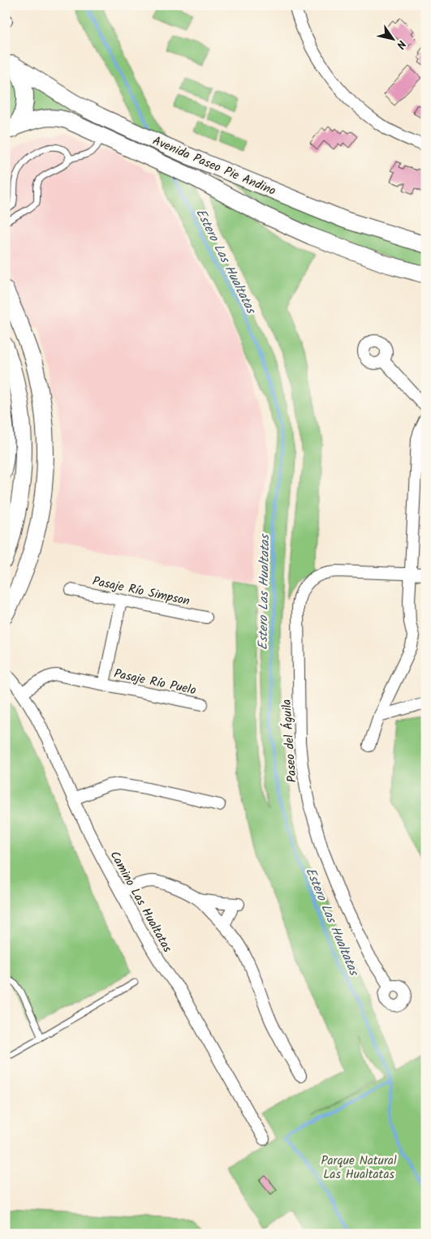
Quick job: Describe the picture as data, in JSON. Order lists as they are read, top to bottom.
{
  "streets": {
    "main road": ["Avenida Paseo Pie Andino"],
    "street": [
      "Pasaje Río Simpson",
      "Pasaje Río Puelo",
      "Paseo del Águila",
      "Camino Las Hualtatas"
    ]
  },
  "crossings": [
    ["Pasaje Río Simpson", "Pasaje Río Puelo"],
    ["Pasaje Río Puelo", "Camino Las Hualtatas"]
  ],
  "water": ["Estero Las Hualtatas"],
  "parks": ["Parque Natural Las Hualtatas"],
  "north": "bottom right"
}
